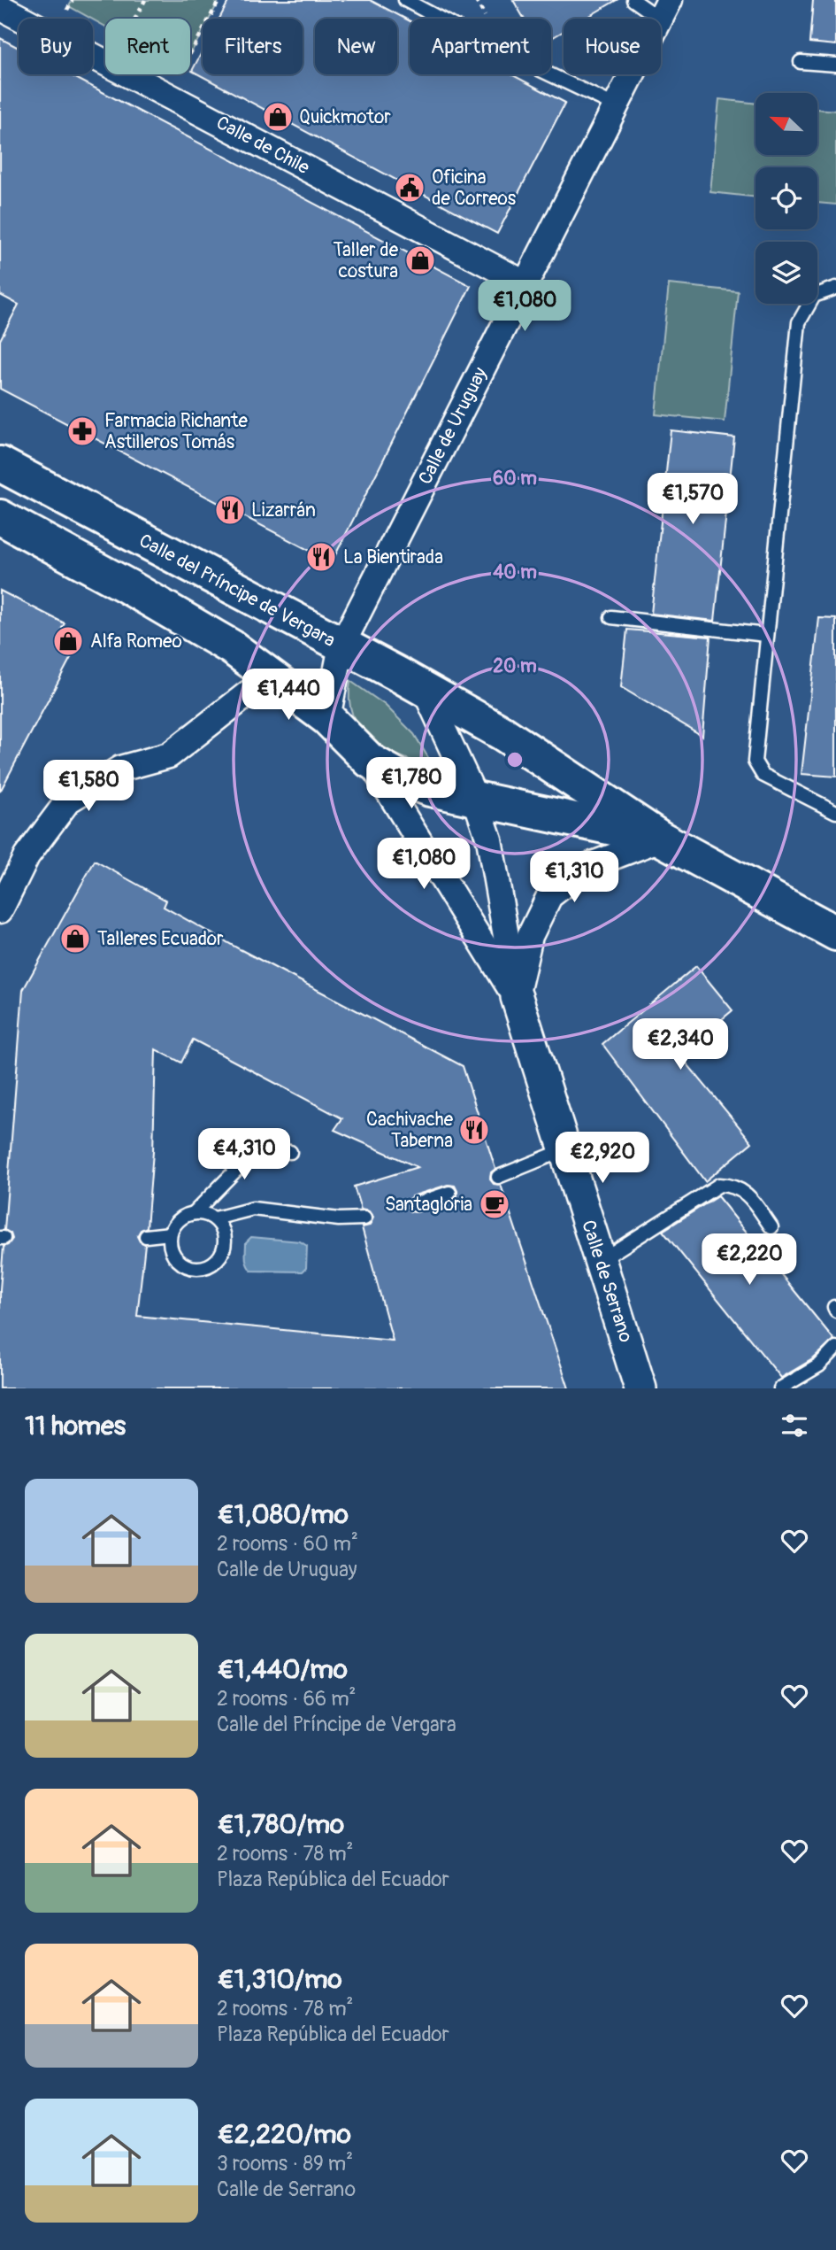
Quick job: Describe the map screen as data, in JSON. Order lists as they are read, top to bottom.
{
  "streets": {
    "main road": ["Calle del Príncipe de Vergara"],
    "street": ["Calle de Chile", "Calle de Uruguay", "Calle de Serrano"]
  },
  "crossings": [
    ["Calle de Chile", "Calle de Uruguay"],
    ["Calle de Uruguay", "Calle del Príncipe de Vergara"]
  ],
  "places": {
    "shop": [
      "Quickmotor",
      "Taller de costura",
      "Alfa Romeo",
      "Talleres Ecuador"
    ],
    "public building": ["Oficina de Correos"],
    "pharmacy": ["Farmacia Richante Astilleros Tomás"],
    "restaurant": ["Lizarrán", "La Bientirada", "Cachivache Taberna"],
    "cafe": ["Santagloria"]
  },
  "north": "top left",
  "page": {
    "chip": [
      "Buy",
      "Rent",
      "Filters",
      "New",
      "Apartment",
      "House"
    ],
    "price": [
      "€1,080",
      "€1,570",
      "€1,440",
      "€1,780",
      "€1,580",
      "€1,080",
      "€1,310",
      "€2,340",
      "€4,310",
      "€2,920",
      "€2,220"
    ],
    "heading": "11 homes",
    "list": [
      {
        "name": "€1,080/mo",
        "note": "2 rooms · 60 m² · Calle de Uruguay"
      },
      {
        "name": "€1,440/mo",
        "note": "2 rooms · 66 m² · Calle del Príncipe de Vergara"
      },
      {
        "name": "€1,780/mo",
        "note": "2 rooms · 78 m² · Plaza República del Ecuador"
      },
      {
        "name": "€1,310/mo",
        "note": "2 rooms · 78 m² · Plaza República del Ecuador"
      },
      {
        "name": "€2,220/mo",
        "note": "3 rooms · 89 m² · Calle de Serrano"
      }
    ]
  },
  "rings": ["60 m", "40 m", "20 m"]
}
